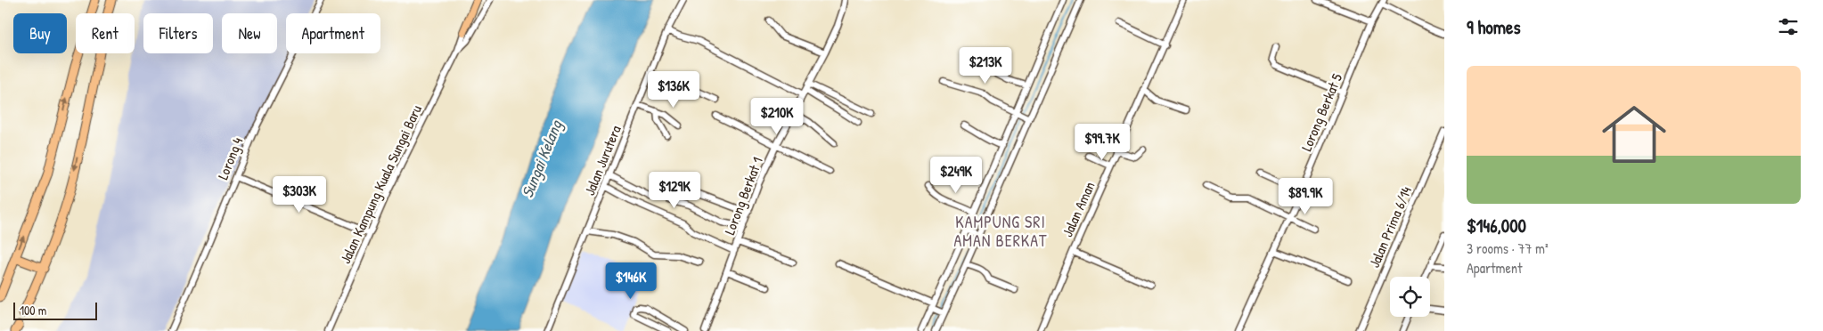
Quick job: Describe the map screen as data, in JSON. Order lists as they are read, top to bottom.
{
  "streets": {
    "street": [
      "Lorong Berkat 5",
      "Lorong 4",
      "Jalan Jurutera",
      "Jalan Kampung Kuala Sungai Baru",
      "Lorong Berkat 1",
      "Jalan Aman",
      "Jalan Prima 6/14"
    ]
  },
  "districts": ["KAMPUNG SRI AMAN BERKAT"],
  "water": ["Sungai Kelang"],
  "scale_bar": "100 m",
  "page": {
    "heading": "9 homes",
    "chip": [
      "Buy",
      "Rent",
      "Filters",
      "New",
      "Apartment"
    ],
    "price": [
      "$213K",
      "$136K",
      "$210K",
      "$99.7K",
      "$249K",
      "$129K",
      "$303K",
      "$89.9K",
      "$146K"
    ],
    "list": [
      {
        "name": "$146,000",
        "note": "3 rooms · 77 m² · Apartment"
      }
    ],
    "scale": "100 m"
  }
}
